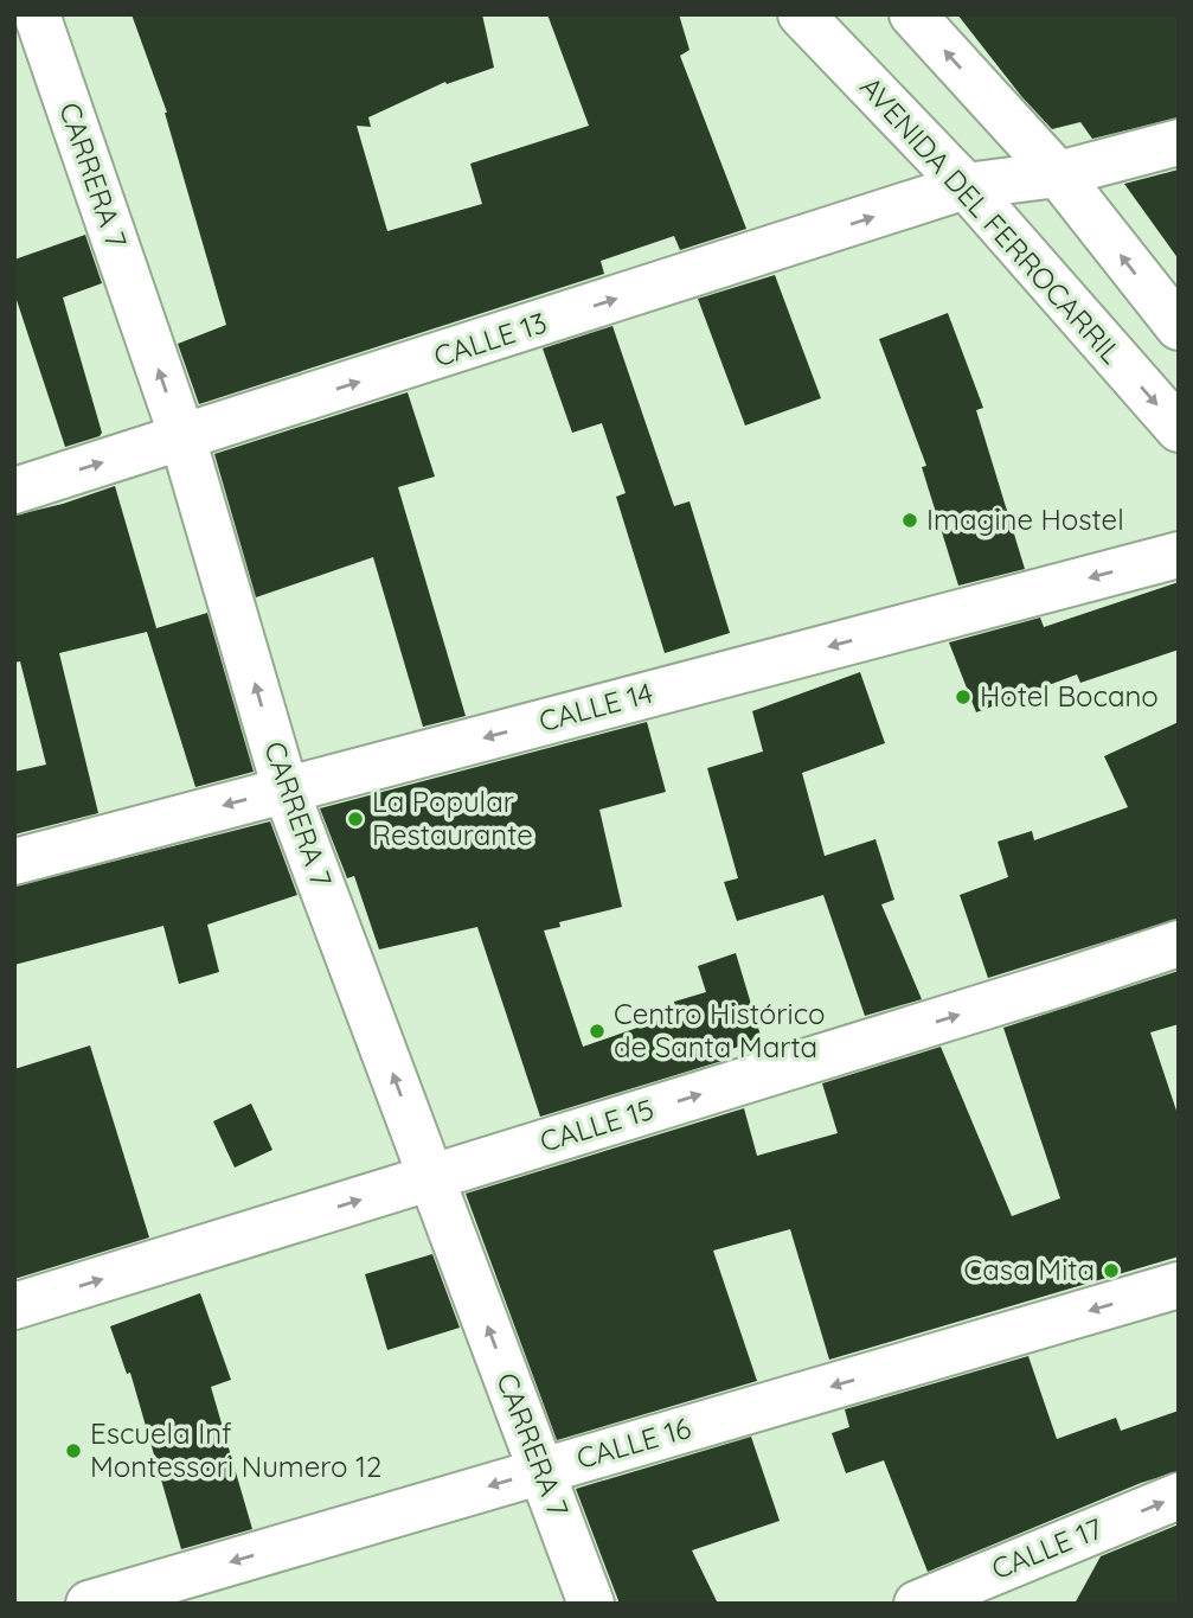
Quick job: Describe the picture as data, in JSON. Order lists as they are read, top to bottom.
{
  "streets": {
    "street": [
      "CARRERA 7",
      "AVENIDA DEL FERROCARRIL",
      "CALLE 13",
      "CALLE 14",
      "CALLE 15",
      "CALLE 16",
      "CALLE 17"
    ]
  },
  "crossings": [
    ["CARRERA 7", "CALLE 13"],
    ["CARRERA 7", "CALLE 14"],
    ["CARRERA 7", "CALLE 15"],
    ["CARRERA 7", "CALLE 16"],
    ["AVENIDA DEL FERROCARRIL", "CALLE 13"]
  ],
  "one_way": [
    "CARRERA 7",
    "CALLE 13",
    "CALLE 14",
    "CALLE 15",
    "CALLE 16",
    "CALLE 17"
  ],
  "places": [
    "Imagine Hostel",
    "Hotel Bocano",
    "La Popular Restaurante",
    "Centro Histórico de Santa Marta",
    "Casa Mita",
    "Escuela Inf Montessori Numero 12"
  ]
}
